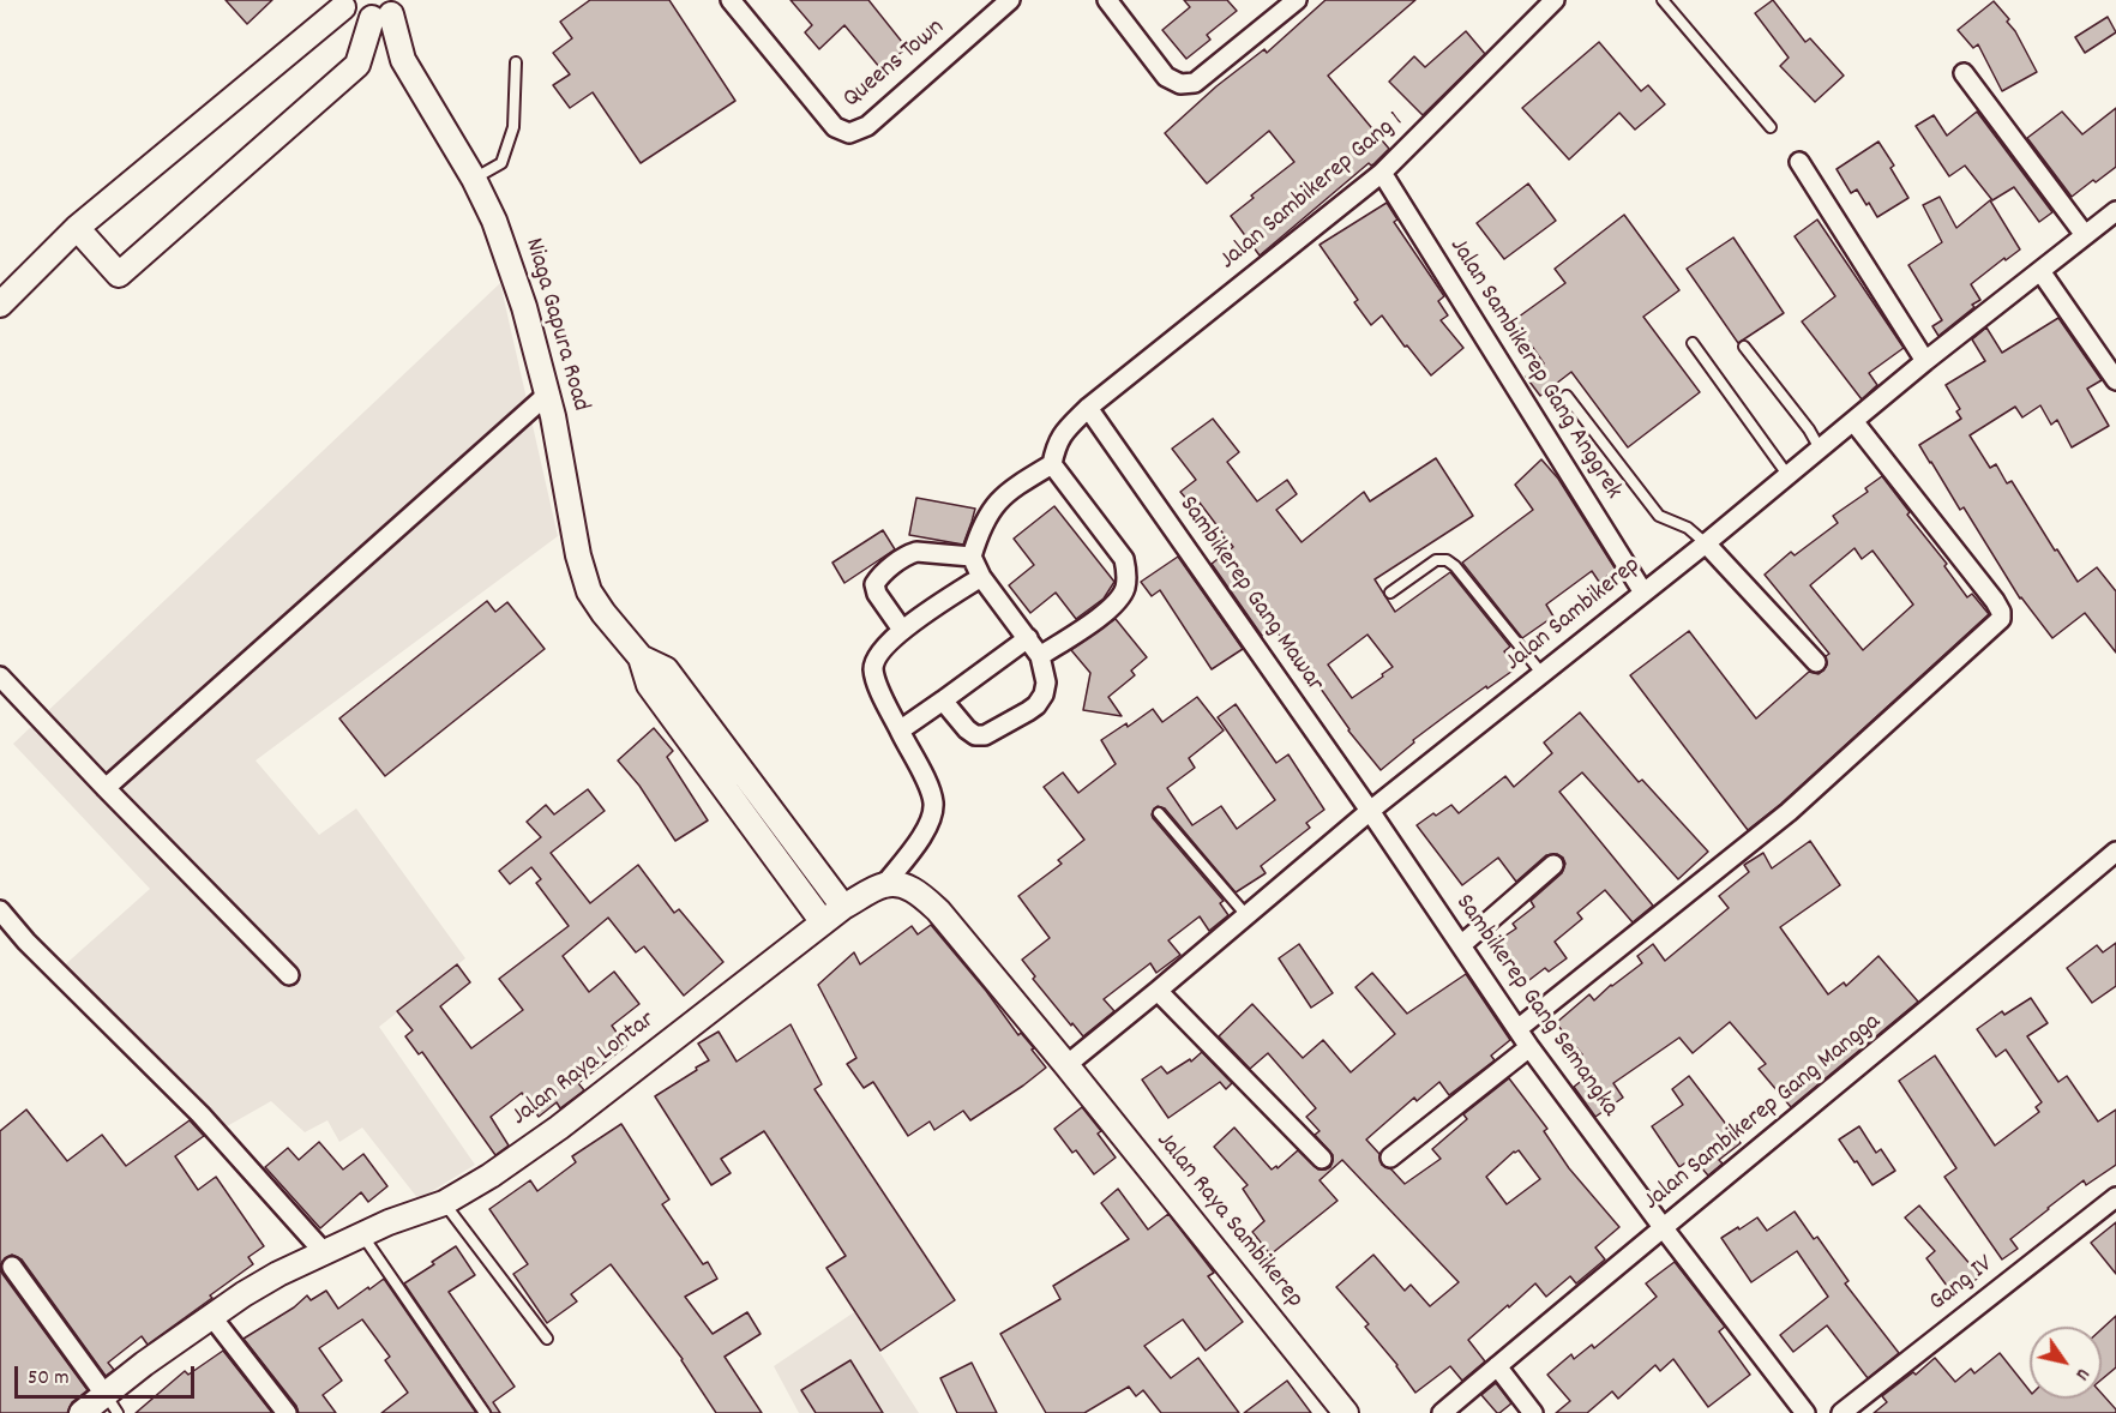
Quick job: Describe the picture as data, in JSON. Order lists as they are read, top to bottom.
{
  "streets": {
    "street": [
      "Queens Town",
      "Jalan Sambikerep Gang 1",
      "Niaga Gapura Road",
      "Jalan Sambikerep Gang Anggrek",
      "Sambikerep Gang Mawar",
      "Jalan Sambikerep",
      "Sambikerep Gang Semangka",
      "Jalan Raya Lontar",
      "Jalan Sambikerep Gang Mangga",
      "Jalan Raya Sambikerep",
      "Gang IV"
    ]
  },
  "crossings": [
    ["Jalan Sambikerep Gang 1", "Jalan Sambikerep Gang Anggrek"],
    ["Jalan Sambikerep Gang 1", "Sambikerep Gang Mawar"],
    ["Niaga Gapura Road", "Jalan Raya Lontar"],
    ["Jalan Sambikerep Gang Anggrek", "Jalan Sambikerep"],
    ["Sambikerep Gang Mawar", "Jalan Sambikerep"],
    ["Sambikerep Gang Mawar", "Sambikerep Gang Semangka"],
    ["Jalan Sambikerep", "Sambikerep Gang Semangka"],
    ["Jalan Sambikerep", "Jalan Raya Sambikerep"],
    ["Sambikerep Gang Semangka", "Jalan Sambikerep Gang Mangga"]
  ],
  "scale_bar": "50 m",
  "north": "bottom right"
}
